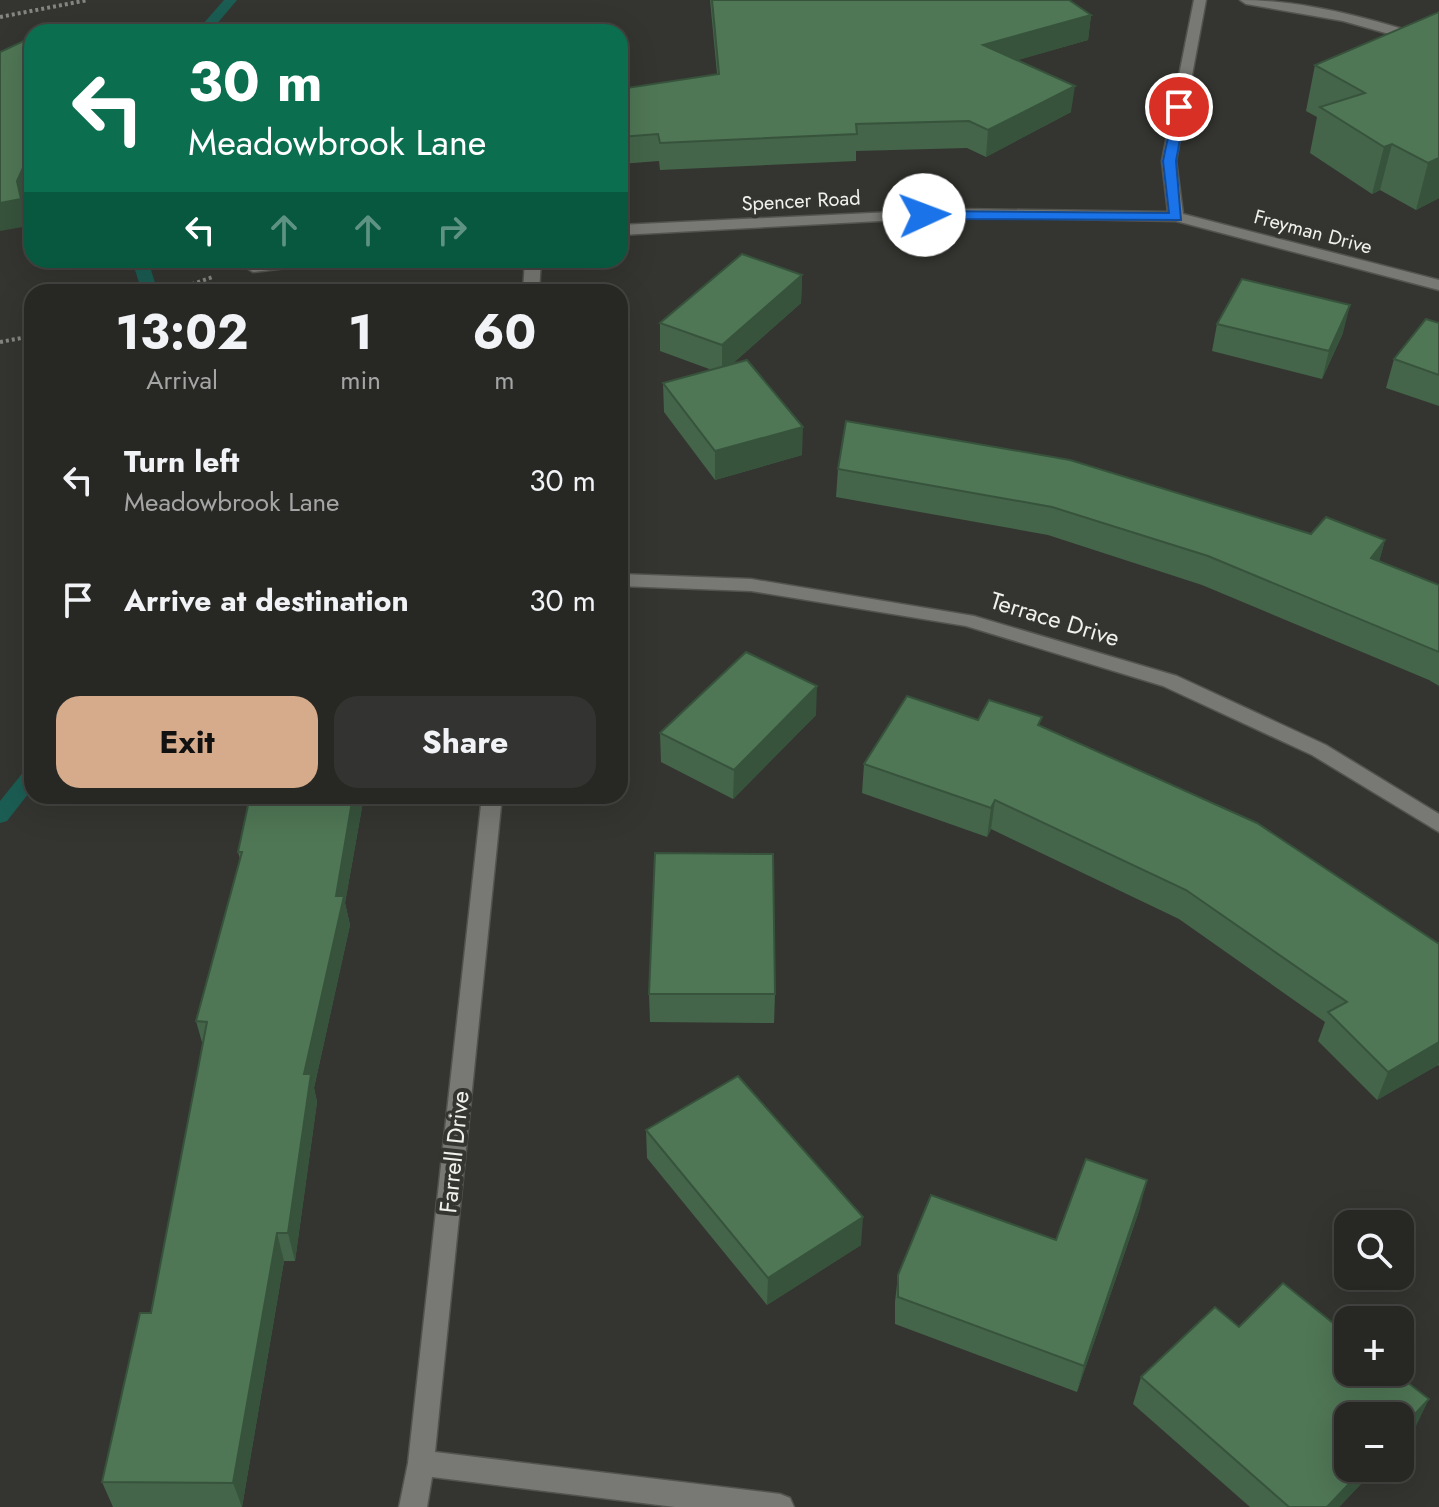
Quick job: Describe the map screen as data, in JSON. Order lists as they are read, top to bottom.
{
  "streets": {
    "street": [
      "Spencer Road",
      "Freyman Drive",
      "Terrace Drive",
      "Farrell Drive"
    ]
  },
  "crossings": [
    ["Spencer Road", "Freyman Drive"]
  ],
  "page": {
    "turn": ["30 m", "Meadowbrook Lane"],
    "eta": [
      "13:02",
      "Arrival",
      "1",
      "min",
      "60",
      "m"
    ],
    "list": [
      {
        "name": "Turn left",
        "note": "Meadowbrook Lane",
        "value": "30 m"
      },
      {
        "name": "Arrive at destination",
        "value": "30 m"
      }
    ],
    "buttons": ["Exit", "Share"],
    "map_buttons": ["+", "−"]
  }
}
